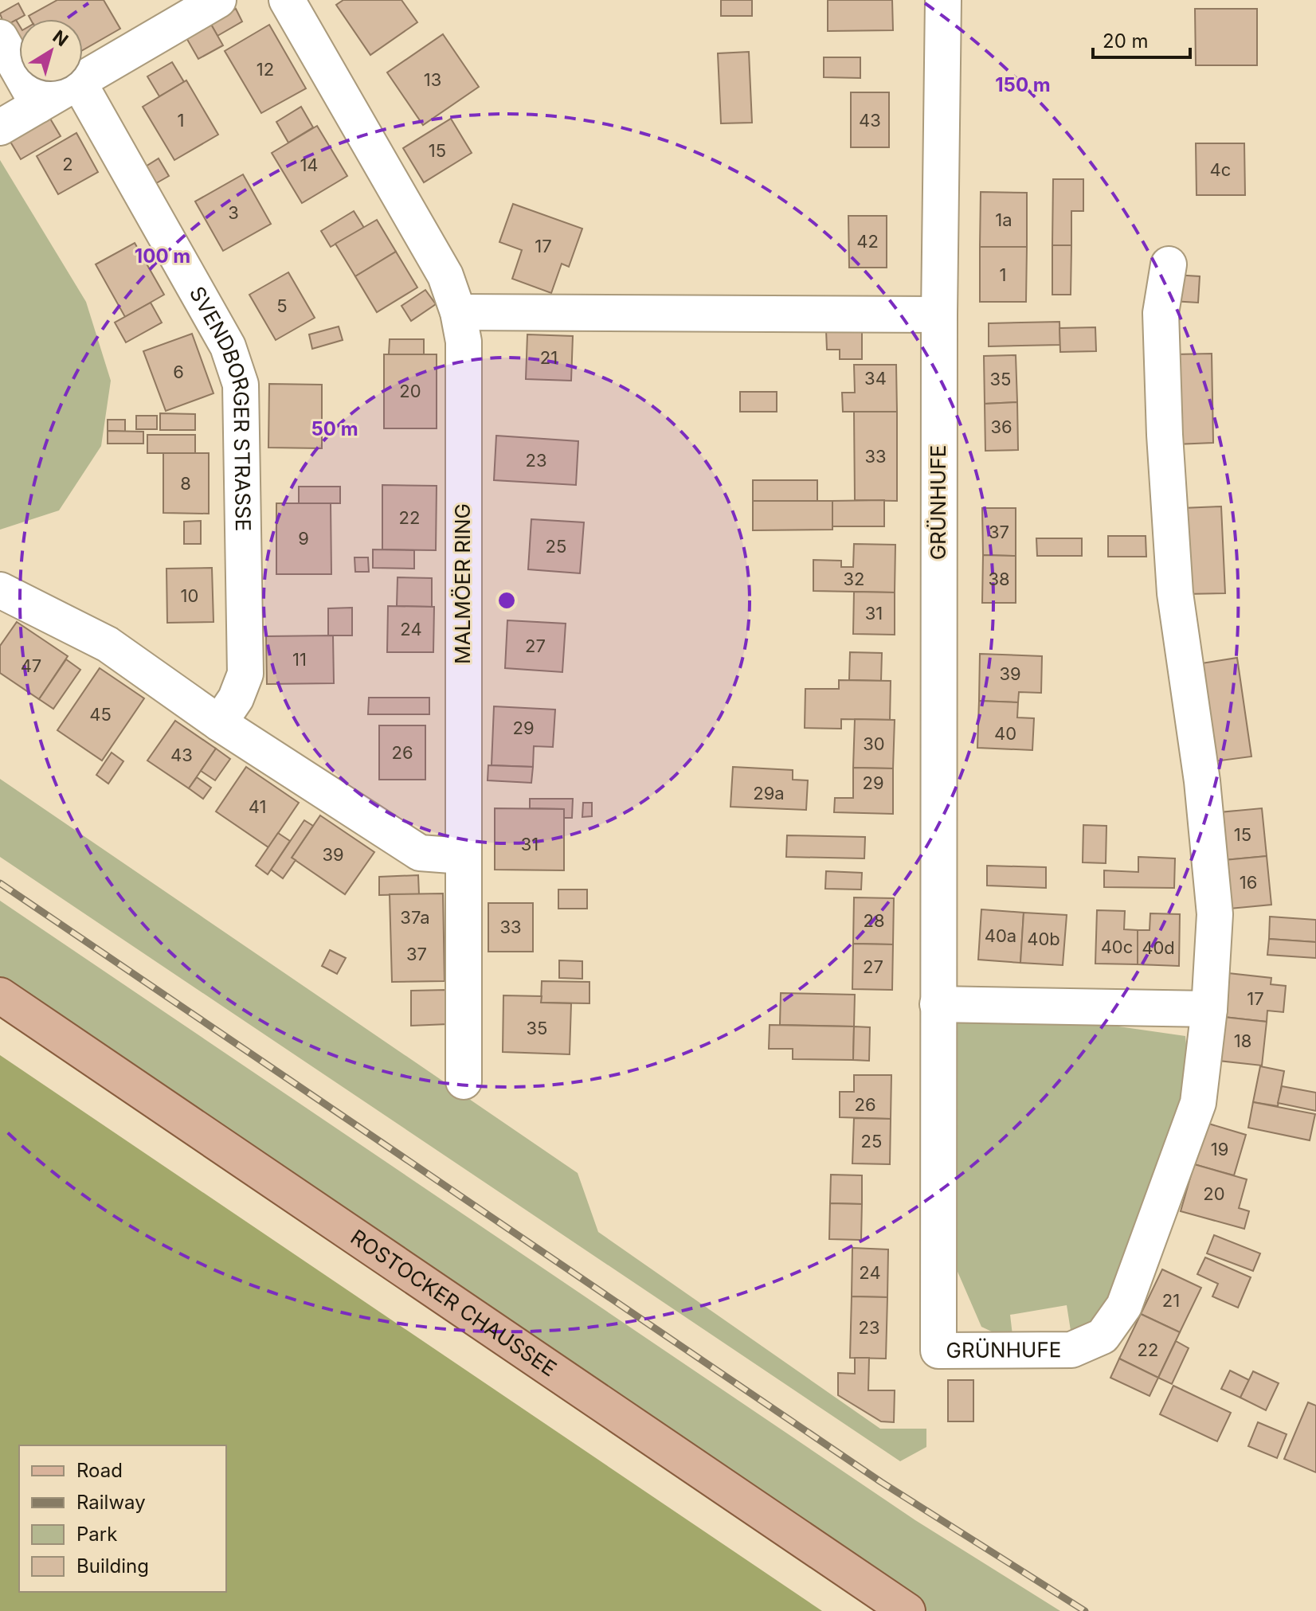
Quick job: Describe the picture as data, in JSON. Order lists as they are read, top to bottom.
{
  "streets": {
    "main road": ["ROSTOCKER CHAUSSEE"],
    "street": ["SVENDBORGER STRASSE", "GRÜNHUFE", "MALMÖER RING"]
  },
  "house_numbers": [
    "12",
    "13",
    "1",
    "43",
    "15",
    "2",
    "14",
    "4c",
    "3",
    "1a",
    "42",
    "17",
    "1",
    "5",
    "21",
    "6",
    "34",
    "35",
    "20",
    "36",
    "33",
    "23",
    "8",
    "22",
    "37",
    "9",
    "25",
    "32",
    "38",
    "10",
    "31",
    "24",
    "27",
    "11",
    "47",
    "39",
    "45",
    "29",
    "40",
    "30",
    "26",
    "43",
    "29",
    "29a",
    "41",
    "15",
    "31",
    "39",
    "16",
    "37a",
    "28",
    "33",
    "40a",
    "40b",
    "40c",
    "40d",
    "37",
    "27",
    "17",
    "35",
    "18",
    "26",
    "25",
    "19",
    "20",
    "24",
    "21",
    "23",
    "22"
  ],
  "legend": [
    "Road",
    "Railway",
    "Park",
    "Building"
  ],
  "scale_bar": "20 m",
  "north": "top right",
  "rings": ["150 m", "100 m", "50 m"]
}
